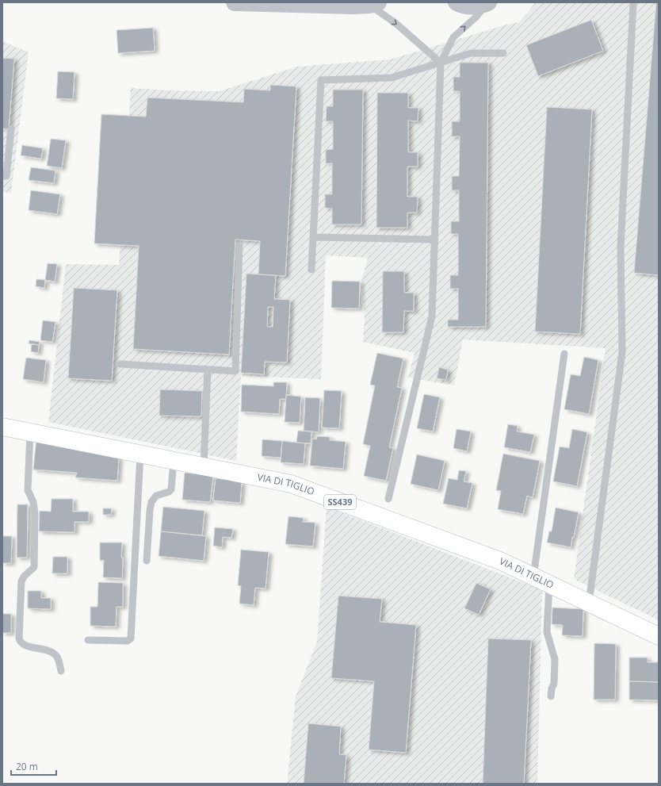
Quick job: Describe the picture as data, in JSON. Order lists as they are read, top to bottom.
{
  "streets": {
    "main road": ["VIA DI TIGLIO", "SS439"]
  },
  "scale_bar": "20 m"
}
